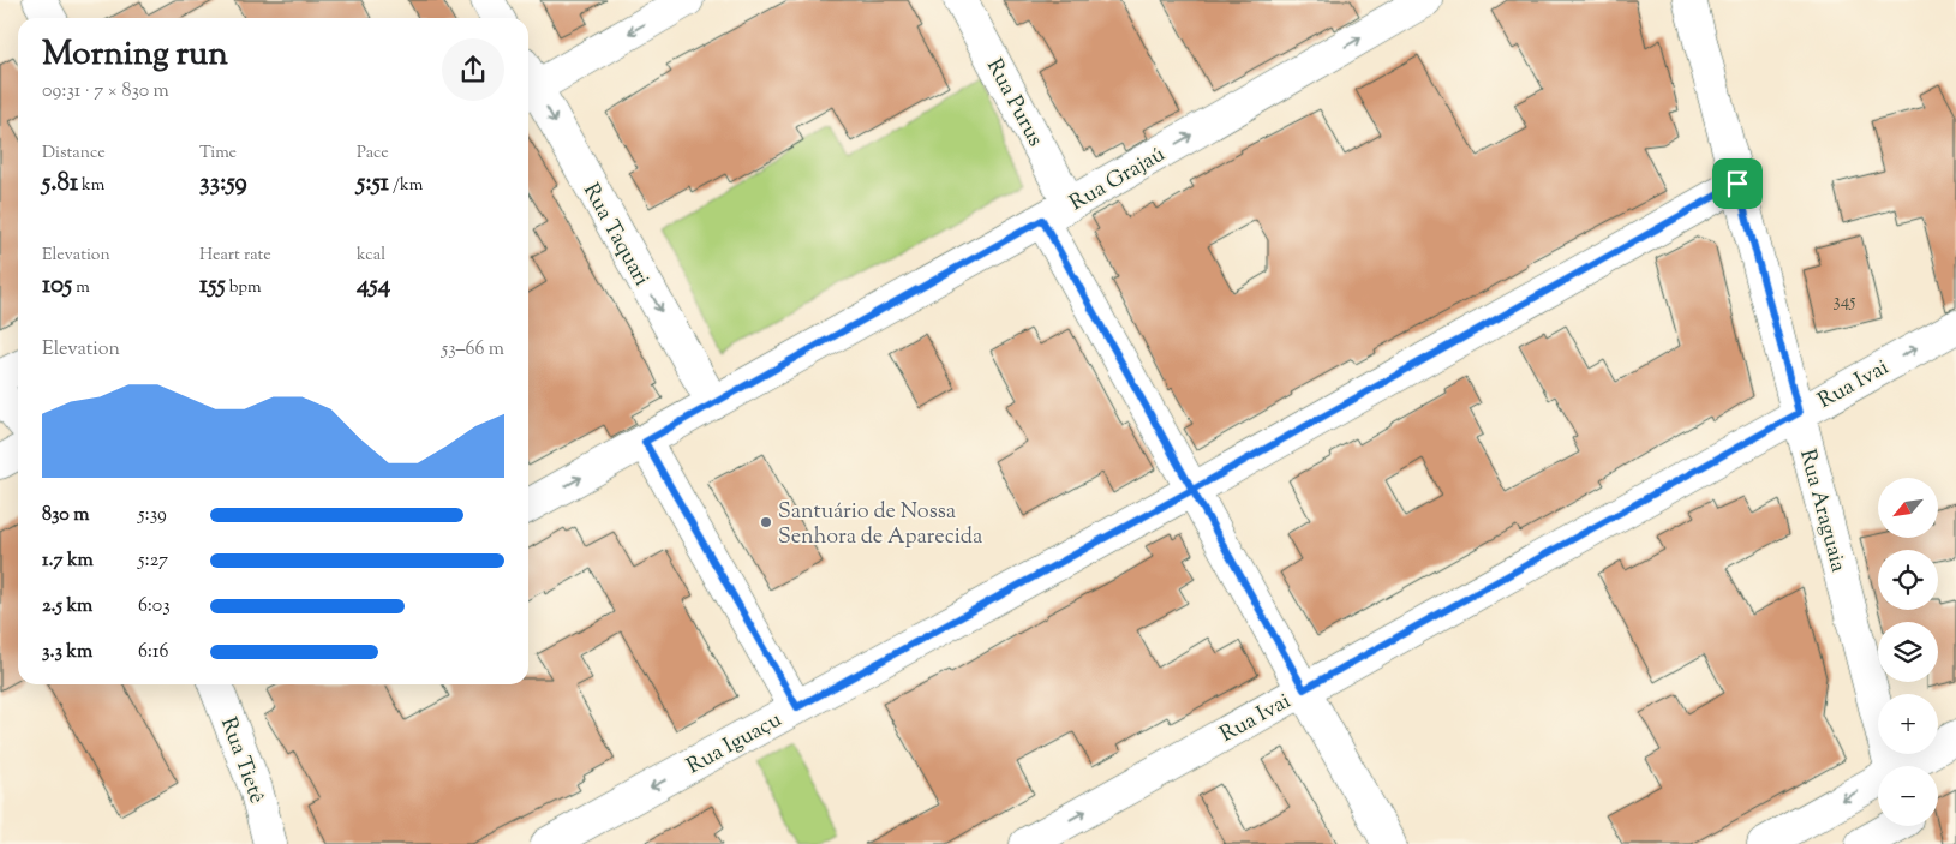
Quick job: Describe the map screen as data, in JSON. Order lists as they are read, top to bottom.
{
  "streets": {
    "street": [
      "Rua Purus",
      "Rua Grajaú",
      "Rua Taquari",
      "Rua Ivai",
      "Rua Araguaia",
      "Rua Iguaçu",
      "Rua Tietê"
    ]
  },
  "crossings": [
    ["Rua Purus", "Rua Grajaú"],
    ["Rua Purus", "Rua Ivai"],
    ["Rua Purus", "Rua Iguaçu"],
    ["Rua Grajaú", "Rua Taquari"],
    ["Rua Ivai", "Rua Araguaia"],
    ["Rua Araguaia", "Rua Iguaçu"]
  ],
  "one_way": ["Rua Grajaú", "Rua Taquari", "Rua Ivai"],
  "places": ["Santuário de Nossa Senhora de Aparecida"],
  "house_numbers": ["345"],
  "north": "bottom left",
  "page": {
    "heading": ["Morning run", "09:31 · 7 × 830 m"],
    "stats": [
      ["Distance", "5.81 km"],
      ["Time", "33:59"],
      ["Pace", "5:51 /km"],
      ["Elevation", "105 m"],
      ["Heart rate", "155 bpm"],
      ["kcal", "454"]
    ],
    "chart": ["Elevation", "53–66 m"],
    "map_buttons": ["+", "−"],
    "list": [
      {
        "name": "830 m",
        "note": "5:39"
      },
      {
        "name": "1.7 km",
        "note": "5:27"
      },
      {
        "name": "2.5 km",
        "note": "6:03"
      },
      {
        "name": "3.3 km",
        "note": "6:16"
      }
    ]
  }
}
